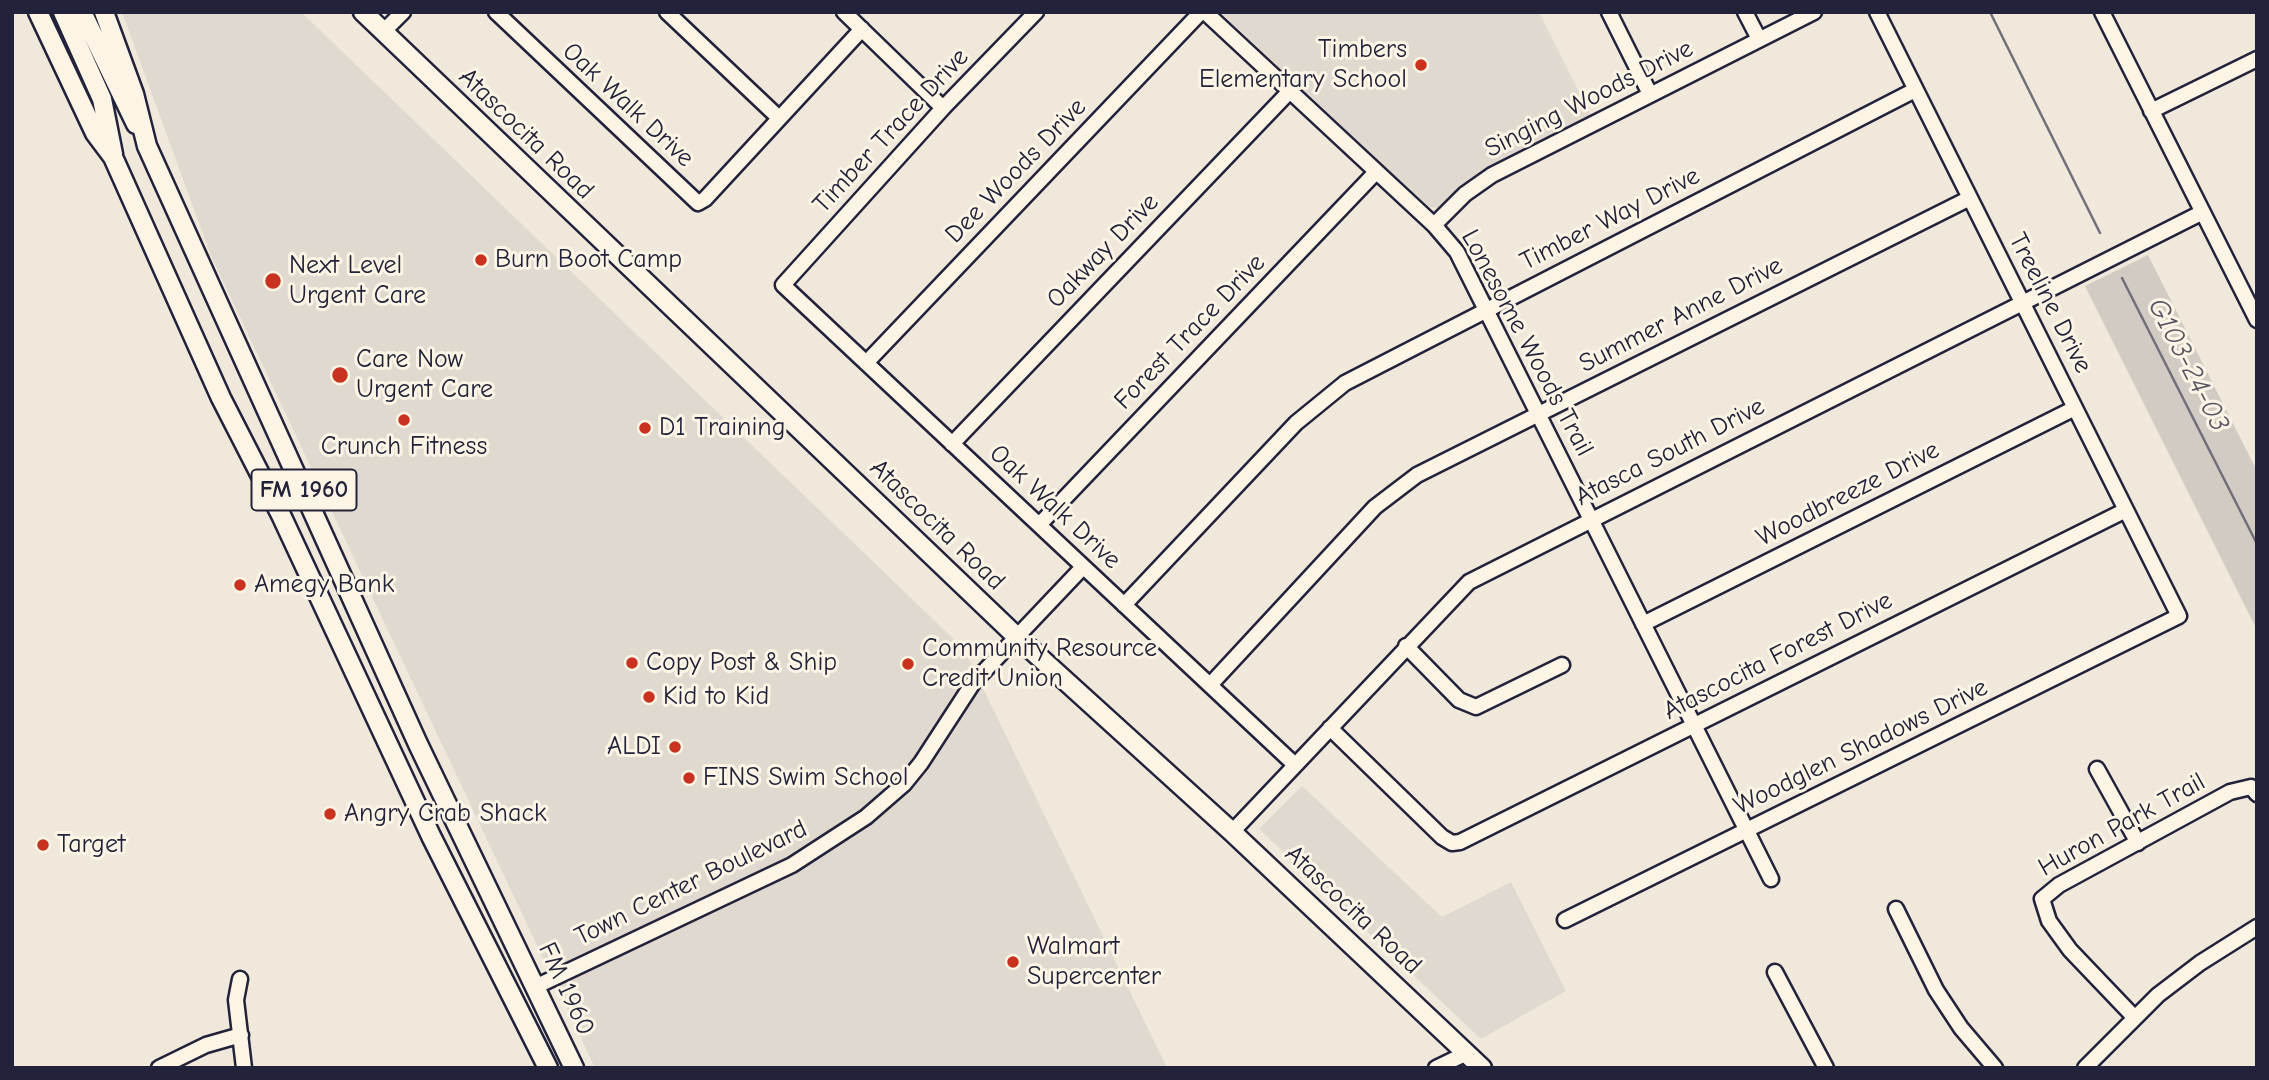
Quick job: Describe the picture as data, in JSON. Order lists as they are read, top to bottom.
{
  "streets": {
    "main road": ["Atascocita Road", "FM 1960"],
    "street": [
      "Singing Woods Drive",
      "Oak Walk Drive",
      "Timber Trace Drive",
      "Dee Woods Drive",
      "Timber Way Drive",
      "Oakway Drive",
      "Treeline Drive",
      "Summer Anne Drive",
      "Forest Trace Drive",
      "Lonesome Woods Trail",
      "Atasca South Drive",
      "Woodbreeze Drive",
      "Atascocita Forest Drive",
      "Woodglen Shadows Drive",
      "Huron Park Trail",
      "Town Center Boulevard"
    ]
  },
  "crossings": [
    ["Singing Woods Drive", "Lonesome Woods Trail"],
    ["Oak Walk Drive", "Timber Trace Drive"],
    ["Oak Walk Drive", "Dee Woods Drive"],
    ["Oak Walk Drive", "Timber Way Drive"],
    ["Oak Walk Drive", "Oakway Drive"],
    ["Oak Walk Drive", "Summer Anne Drive"],
    ["Oak Walk Drive", "Forest Trace Drive"],
    ["Oak Walk Drive", "Atasca South Drive"],
    ["Oak Walk Drive", "Town Center Boulevard"],
    ["Atascocita Road", "Atasca South Drive"],
    ["Atascocita Road", "Town Center Boulevard"],
    ["Dee Woods Drive", "Lonesome Woods Trail"],
    ["Timber Way Drive", "Treeline Drive"],
    ["Timber Way Drive", "Lonesome Woods Trail"],
    ["Oakway Drive", "Lonesome Woods Trail"],
    ["Treeline Drive", "Summer Anne Drive"],
    ["Treeline Drive", "Atasca South Drive"],
    ["Treeline Drive", "Woodbreeze Drive"],
    ["Treeline Drive", "Atascocita Forest Drive"],
    ["Treeline Drive", "Woodglen Shadows Drive"],
    ["Summer Anne Drive", "Lonesome Woods Trail"],
    ["Forest Trace Drive", "Lonesome Woods Trail"],
    ["Lonesome Woods Trail", "Atasca South Drive"],
    ["Lonesome Woods Trail", "Woodbreeze Drive"],
    ["Lonesome Woods Trail", "Atascocita Forest Drive"],
    ["Lonesome Woods Trail", "Woodglen Shadows Drive"],
    ["Atasca South Drive", "Atascocita Forest Drive"],
    ["FM 1960", "Town Center Boulevard"]
  ],
  "water": ["G103-24-03"],
  "places": [
    "Timbers Elementary School",
    "Burn Boot Camp",
    "Next Level Urgent Care",
    "Care Now Urgent Care",
    "Crunch Fitness",
    "D1 Training",
    "Amegy Bank",
    "Copy Post & Ship",
    "Community Resource Credit Union",
    "Kid to Kid",
    "ALDI",
    "FINS Swim School",
    "Angry Crab Shack",
    "Target",
    "Walmart Supercenter"
  ]
}
